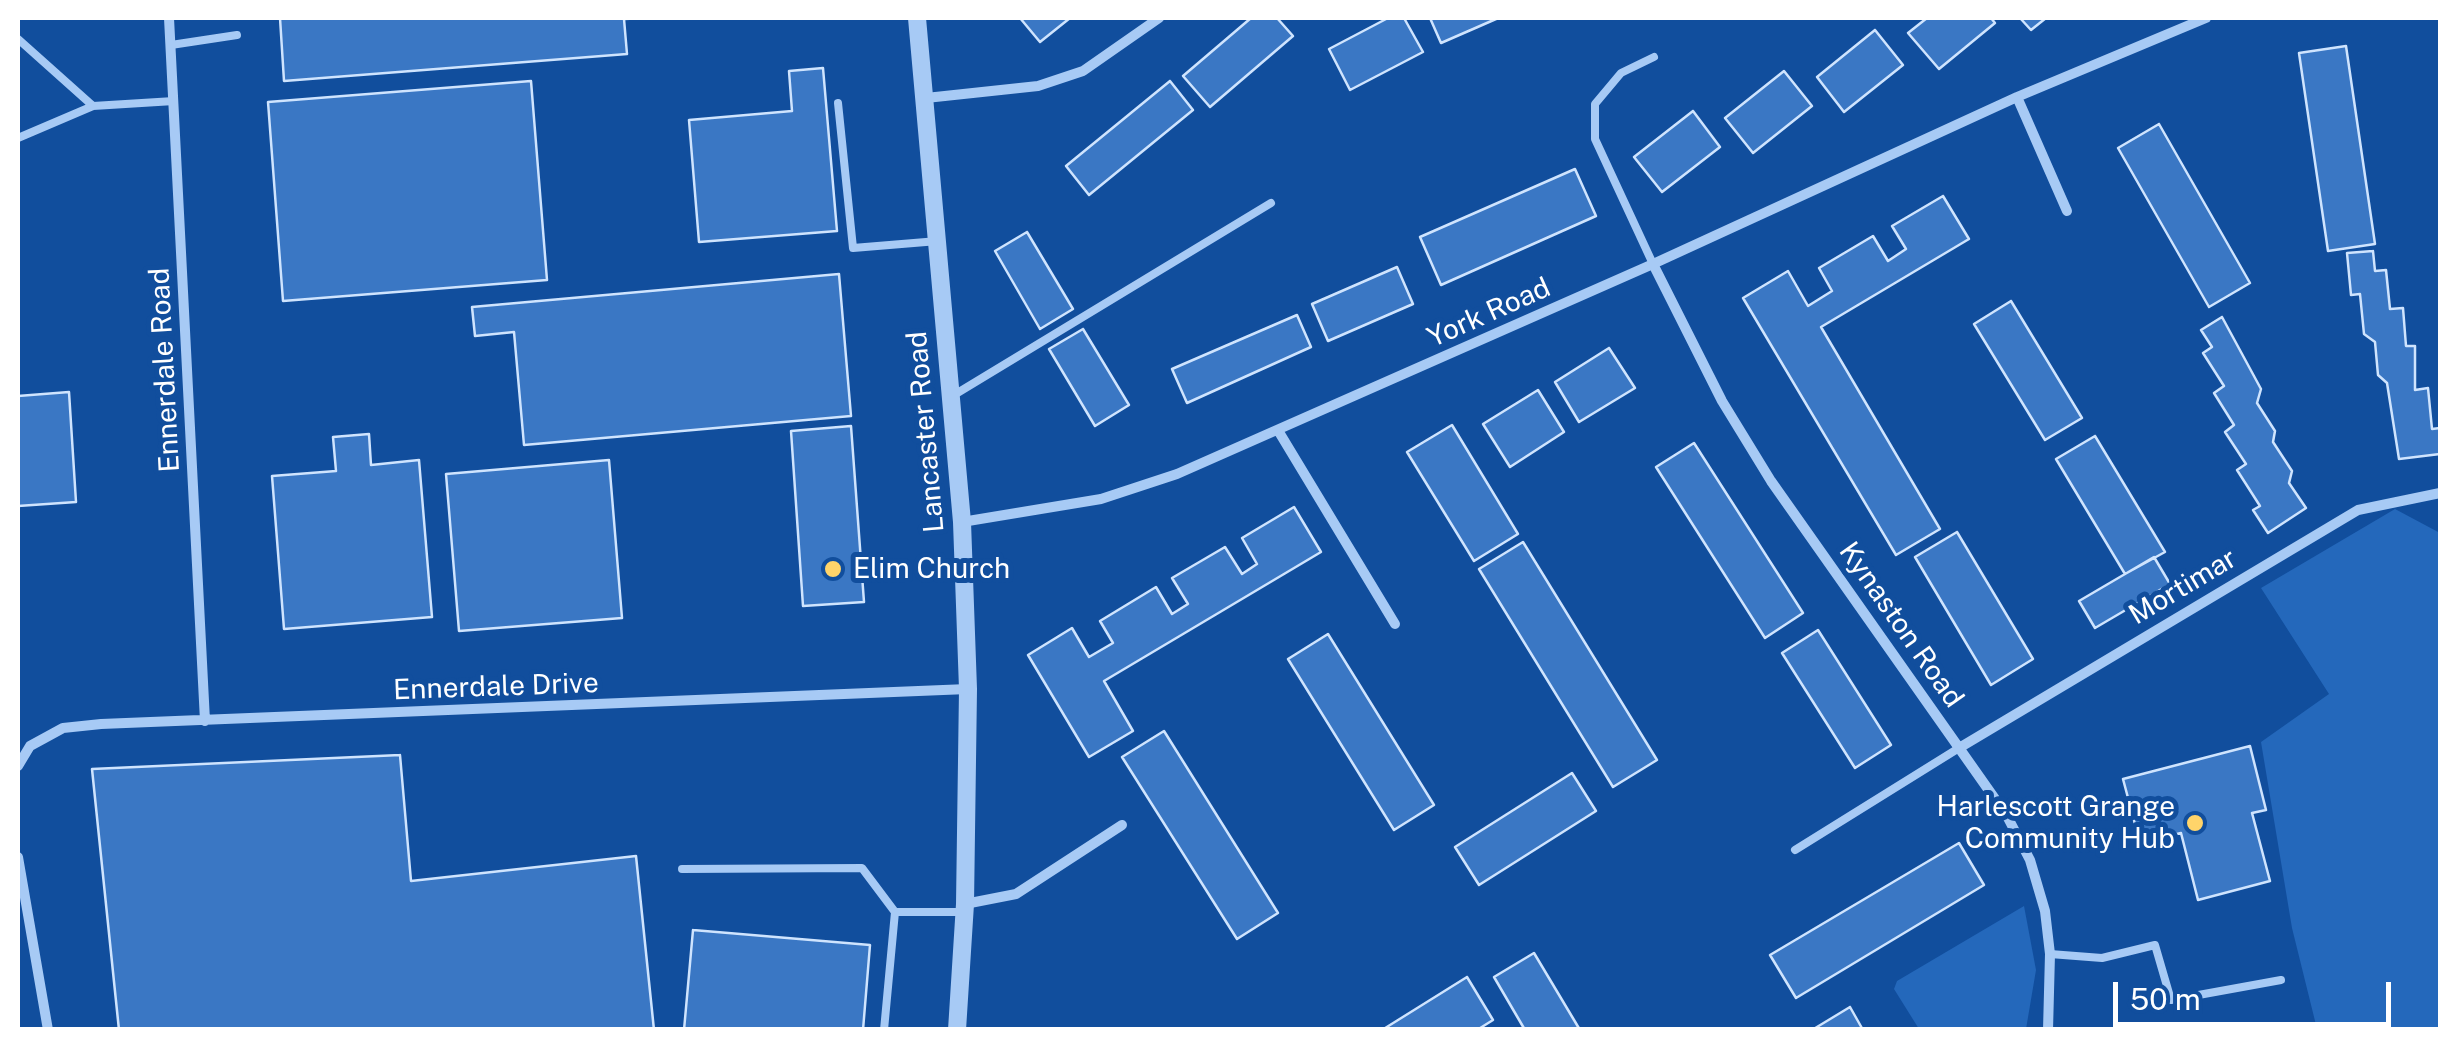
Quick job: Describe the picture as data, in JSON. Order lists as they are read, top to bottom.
{
  "streets": {
    "street": [
      "York Road",
      "Ennerdale Road",
      "Lancaster Road",
      "Mortimar",
      "Kynaston Road",
      "Ennerdale Drive"
    ]
  },
  "crossings": [
    ["York Road", "Lancaster Road"],
    ["York Road", "Kynaston Road"],
    ["Ennerdale Road", "Ennerdale Drive"],
    ["Lancaster Road", "Ennerdale Drive"],
    ["Mortimar", "Kynaston Road"]
  ],
  "places": ["Elim Church", "Harlescott Grange Community Hub"],
  "scale_bar": "50 m"
}
